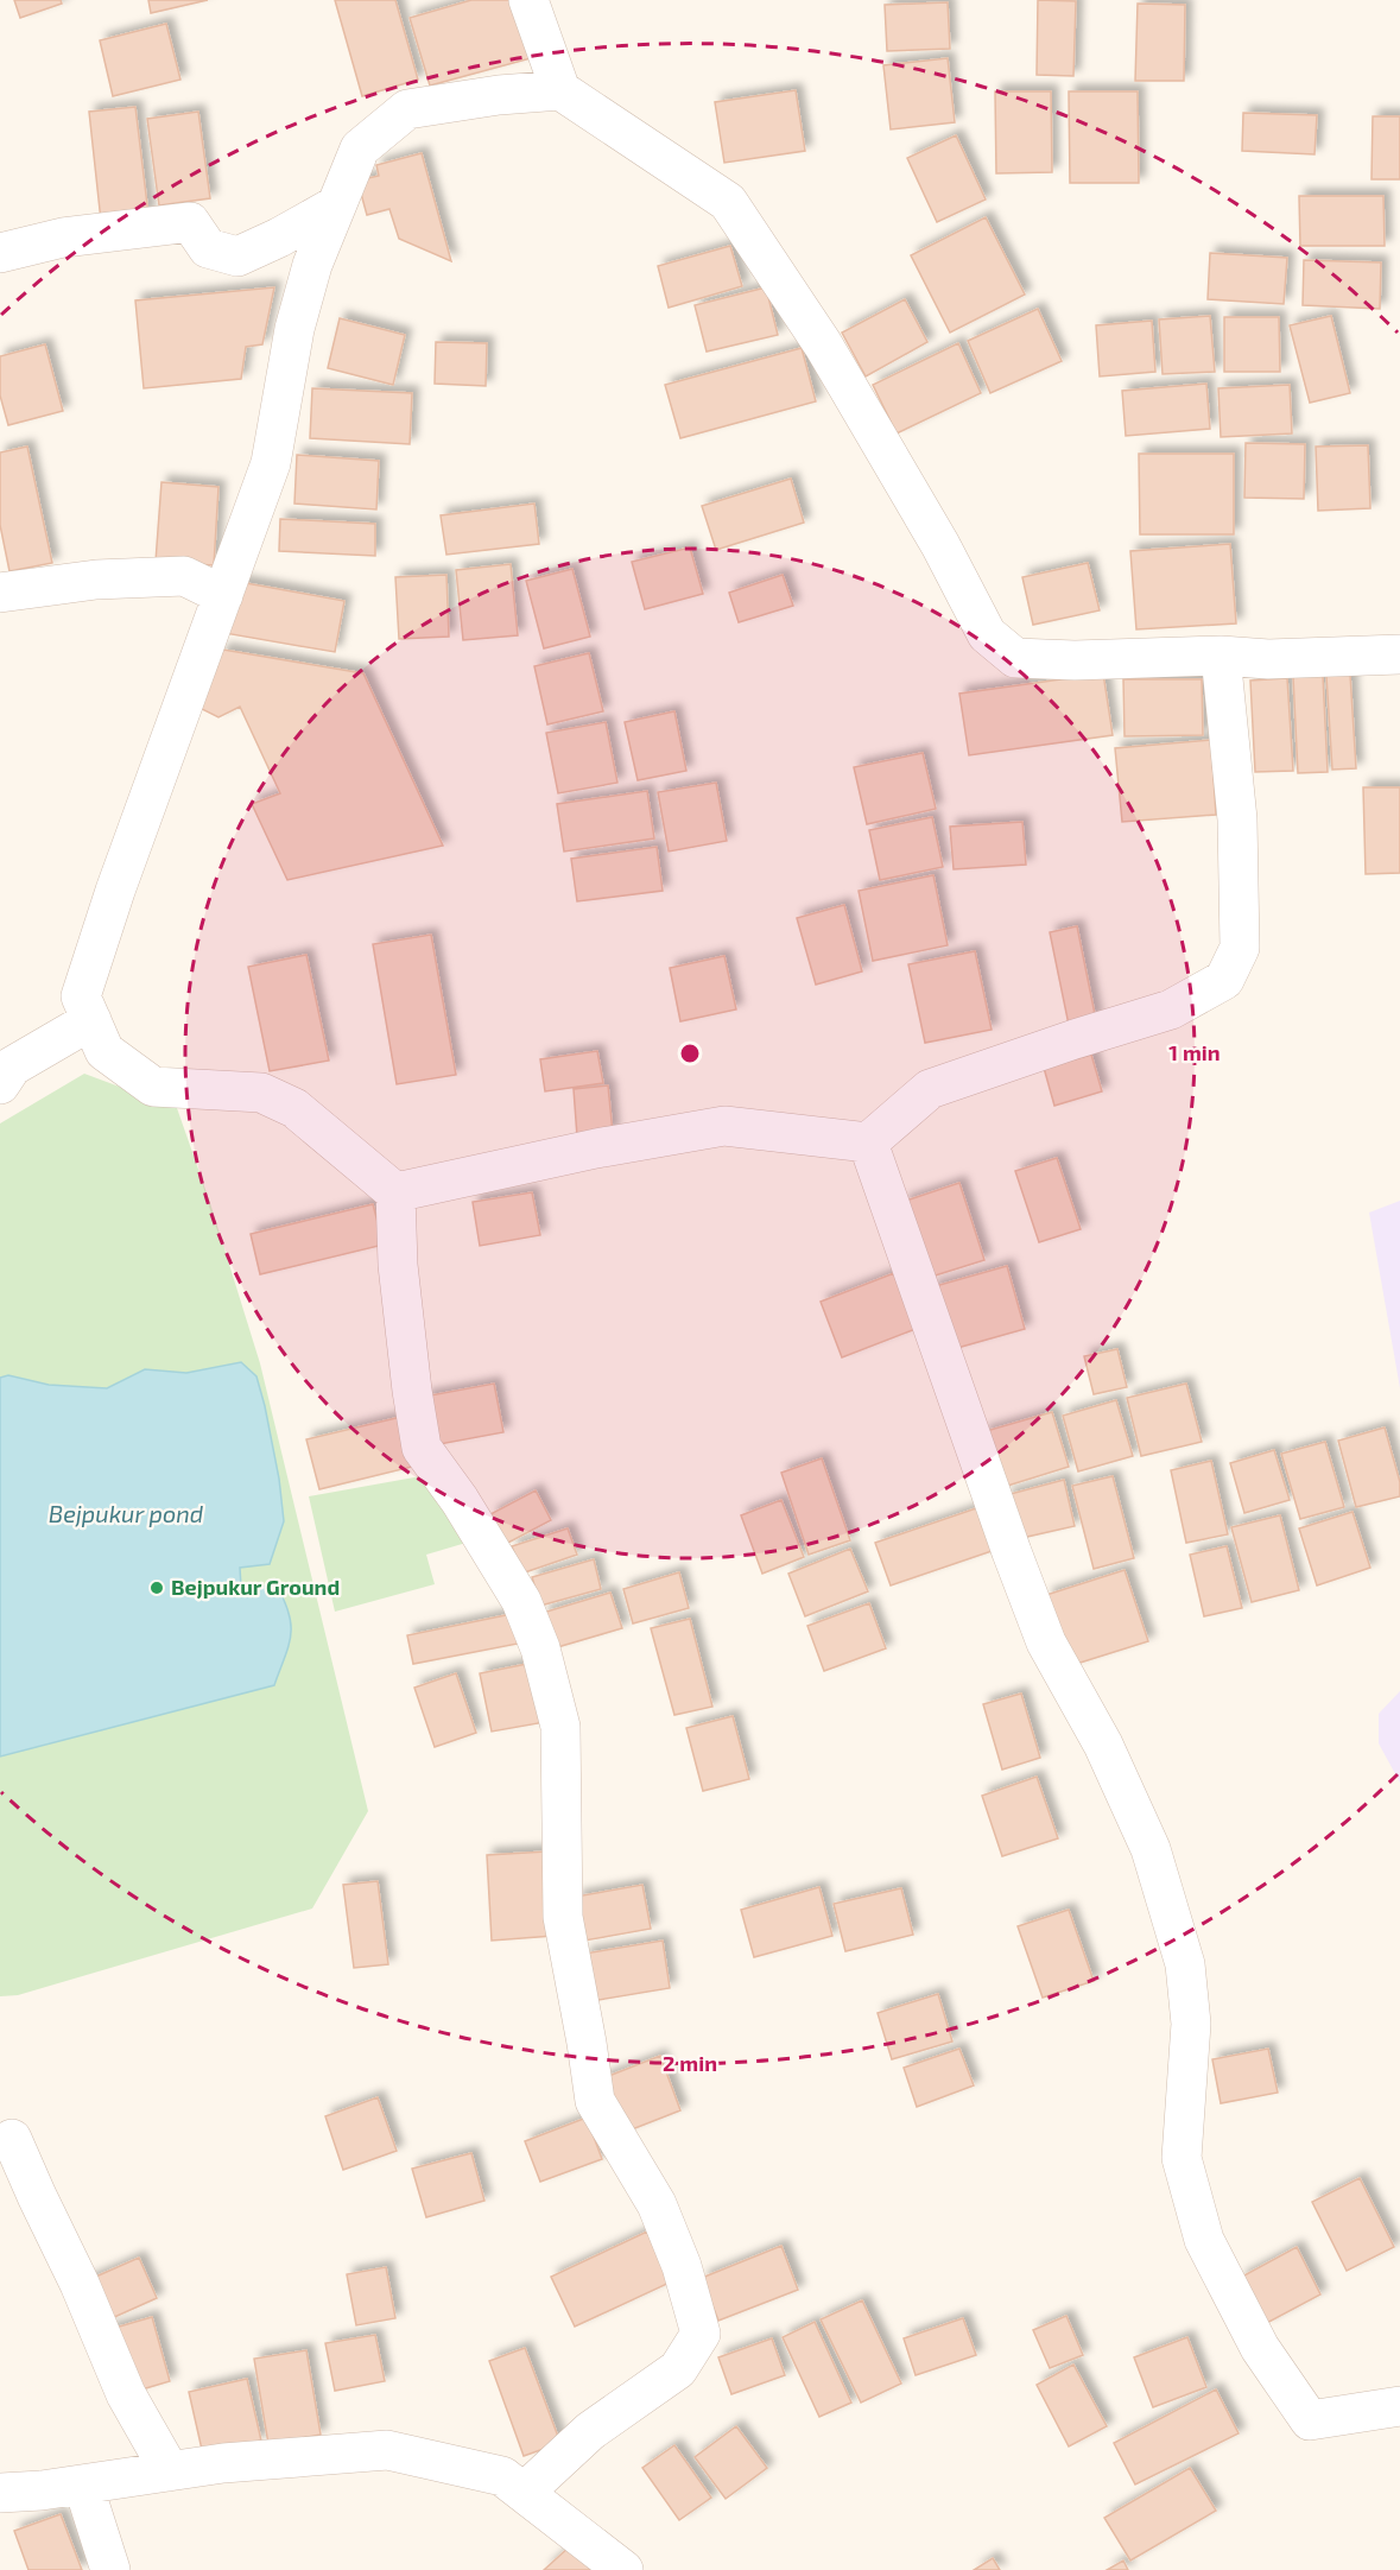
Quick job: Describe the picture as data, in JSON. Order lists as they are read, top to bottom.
{
  "water": ["Bejpukur pond"],
  "places": ["Bejpukur Ground"],
  "rings": ["1 min", "2 min"]
}
